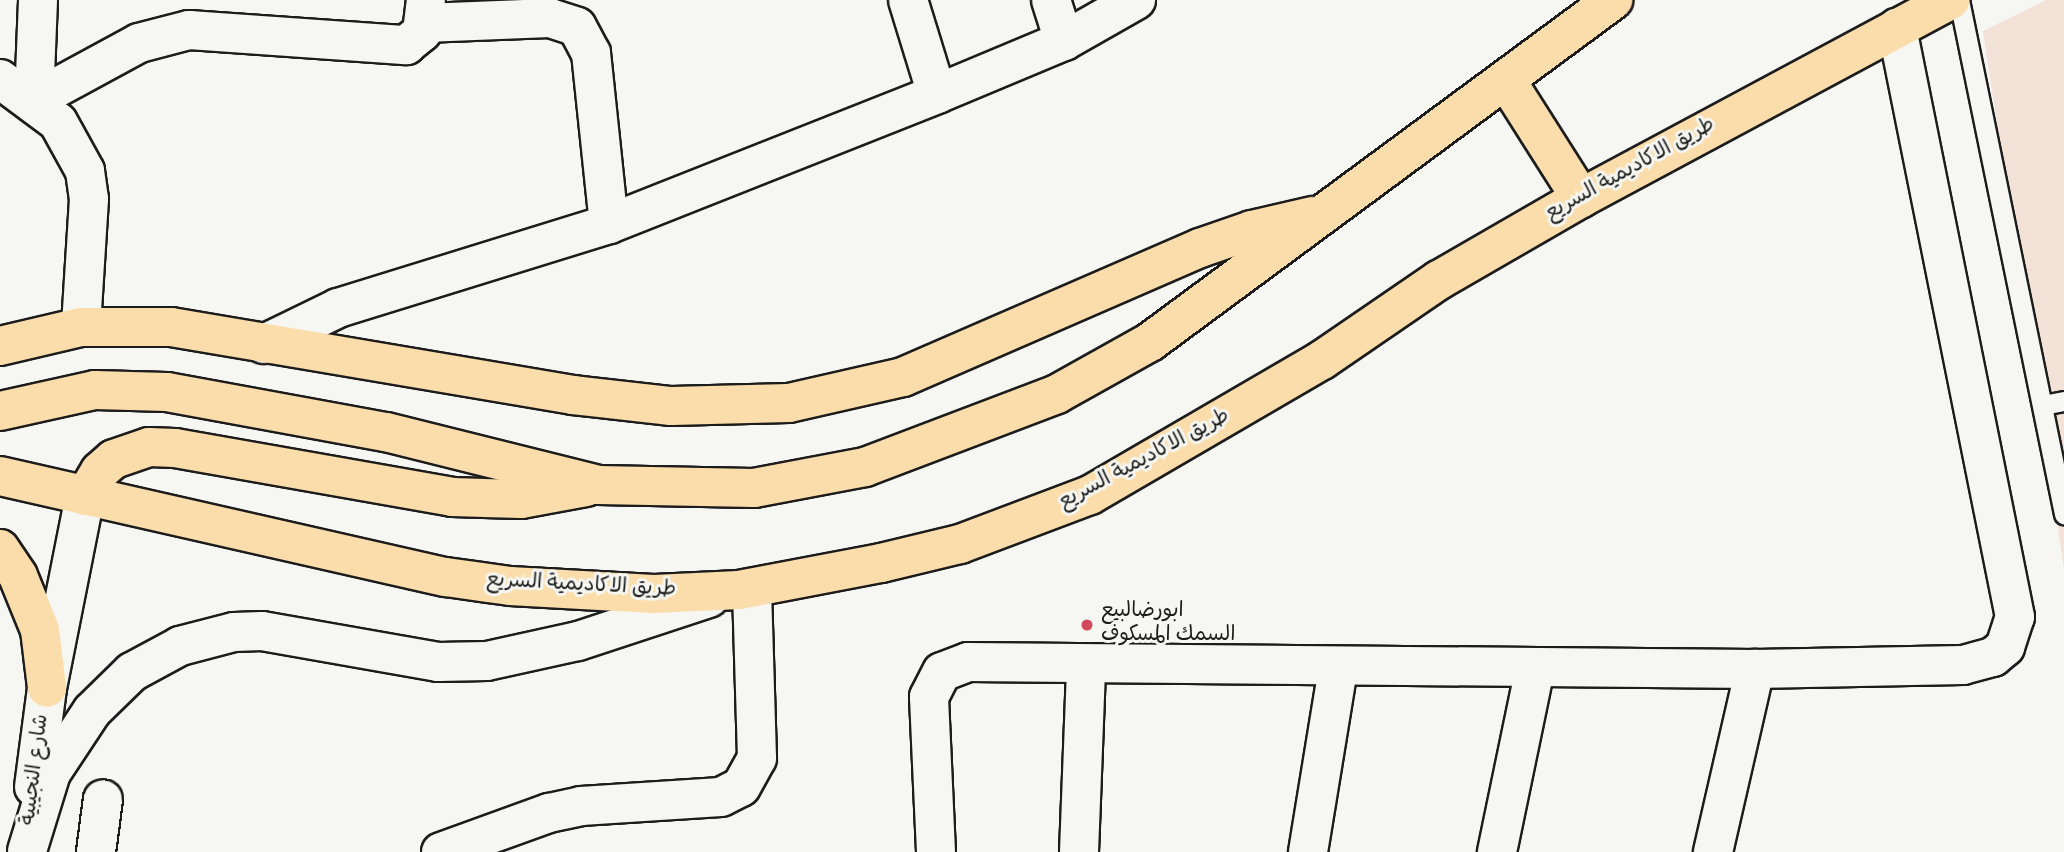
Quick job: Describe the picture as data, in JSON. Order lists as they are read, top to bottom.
{
  "streets": {
    "highway": ["طريق الاكاديمية السريع"],
    "street": ["شارع النجيبية"]
  },
  "crossings": [
    ["طريق الاكاديمية السريع", "شارع النجيبية"]
  ],
  "places": ["ابورضالبيع السمك المسكوف"]
}
